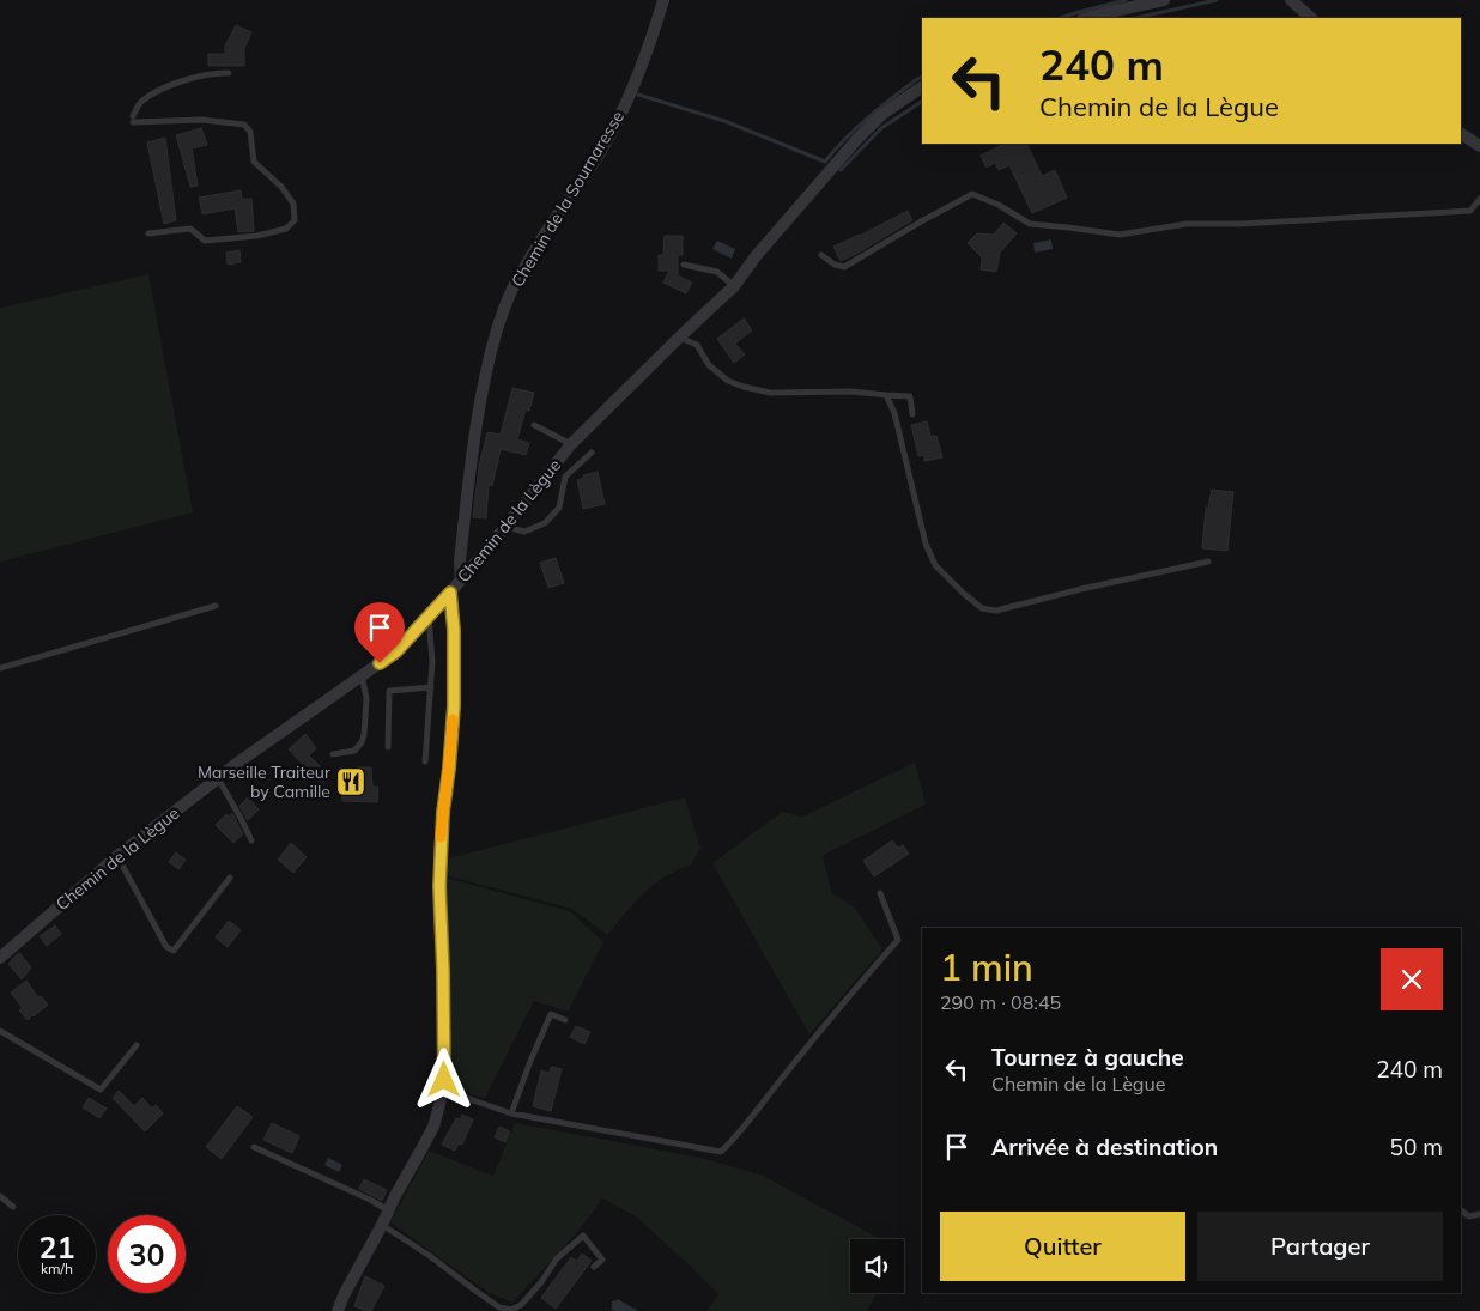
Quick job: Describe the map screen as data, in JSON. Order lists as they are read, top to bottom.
{
  "streets": {
    "street": ["Chemin de la Sournaresse", "Chemin de la Lègue"]
  },
  "crossings": [
    ["Chemin de la Sournaresse", "Chemin de la Lègue"]
  ],
  "places": {
    "restaurant": ["Marseille Traiteur by Camille"]
  },
  "page": {
    "turn": ["240 m", "Chemin de la Lègue"],
    "heading": ["1 min", "290 m · 08:45"],
    "list": [
      {
        "name": "Tournez à gauche",
        "note": "Chemin de la Lègue",
        "value": "240 m"
      },
      {
        "name": "Arrivée à destination",
        "value": "50 m"
      }
    ],
    "buttons": ["Quitter", "Partager"],
    "speed": "21 km/h",
    "limit": "30"
  }
}
